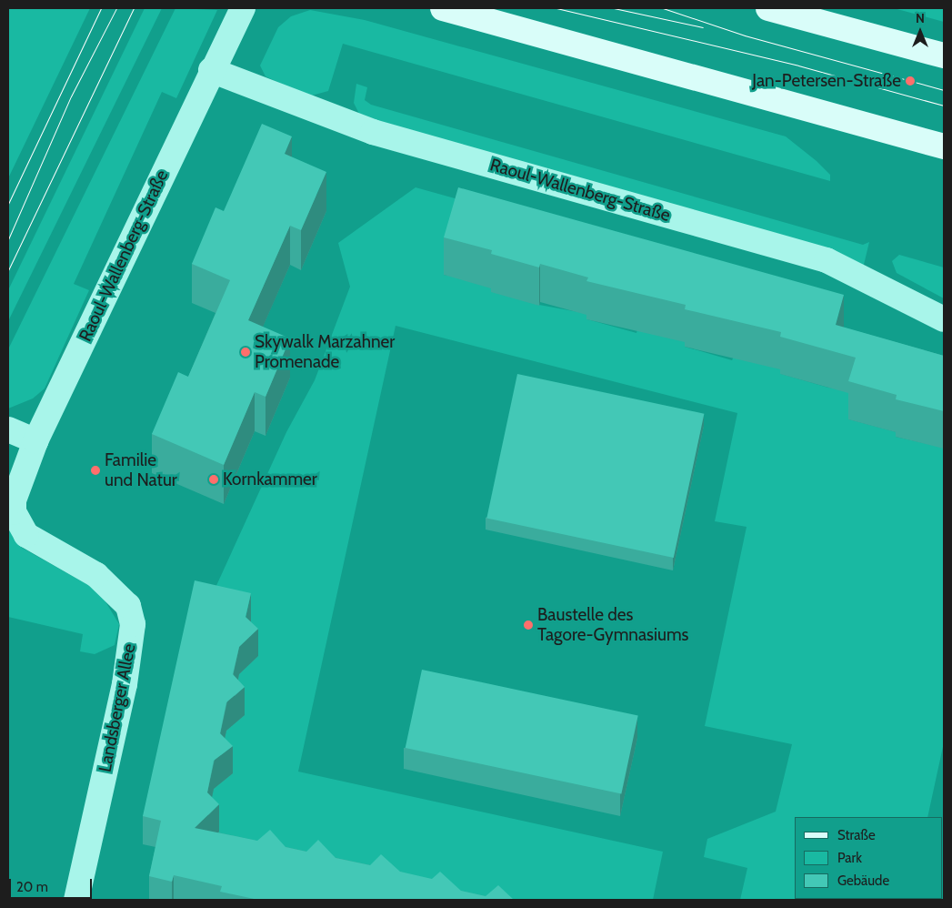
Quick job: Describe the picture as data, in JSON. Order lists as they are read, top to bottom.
{
  "streets": {
    "street": ["Raoul-Wallenberg-Straße", "Landsberger Allee"]
  },
  "crossings": [
    ["Raoul-Wallenberg-Straße", "Landsberger Allee"]
  ],
  "places": [
    "Jan-Petersen-Straße",
    "Skywalk Marzahner Promenade",
    "Familie und Natur",
    "Kornkammer",
    "Baustelle des Tagore-Gymnasiums"
  ],
  "legend": ["Straße", "Park", "Gebäude"],
  "scale_bar": "20 m",
  "north": "top"
}
